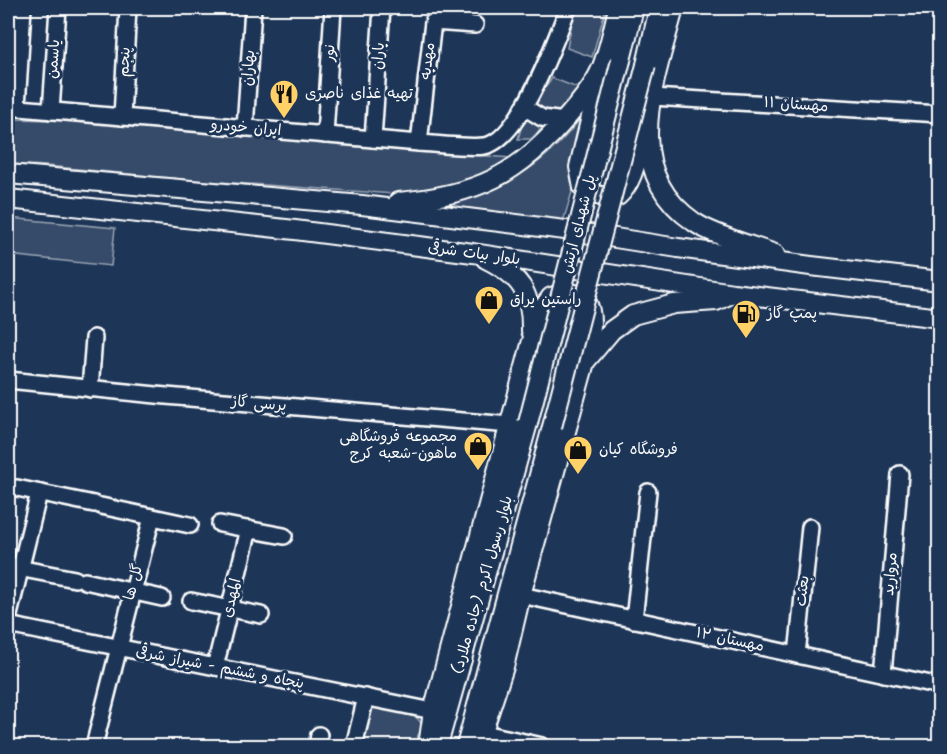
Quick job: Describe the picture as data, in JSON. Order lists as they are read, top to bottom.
{
  "streets": {
    "main road": ["پل شهدای ارتش", "بلوار بیات شرقی", "بلوار رسول اکرم (جاده ملارد)"],
    "street": [
      "نور",
      "یاران",
      "یاسمن",
      "مهدیه",
      "پنجم",
      "بهاران",
      "مهستان ۱۱",
      "ایران خودرو",
      "پرسی گاز",
      "مروارید",
      "گل ها",
      "بعثت",
      "المهدی",
      "مهستان ۱۲",
      "پنجاه و ششم - شیراز شرقی"
    ]
  },
  "crossings": [
    ["نور", "ایران خودرو"],
    ["یاران", "ایران خودرو"],
    ["یاسمن", "ایران خودرو"],
    ["مهدیه", "ایران خودرو"],
    ["پنجم", "ایران خودرو"],
    ["بهاران", "ایران خودرو"],
    ["پل شهدای ارتش", "پرسی گاز"],
    ["پل شهدای ارتش", "بلوار رسول اکرم (جاده ملارد)"],
    ["پرسی گاز", "بلوار رسول اکرم (جاده ملارد)"],
    ["مروارید", "مهستان ۱۲"],
    ["گل ها", "پنجاه و ششم - شیراز شرقی"],
    ["بعثت", "مهستان ۱۲"],
    ["المهدی", "پنجاه و ششم - شیراز شرقی"]
  ],
  "places": {
    "restaurant": ["تهیه غذای ناصری"],
    "shop": ["راستین یراق", "مجموعه فروشگاهی ماهون-شعبه کرج", "فروشگاه کیان"],
    "fuel station": ["پمپ گاز"]
  }
}
